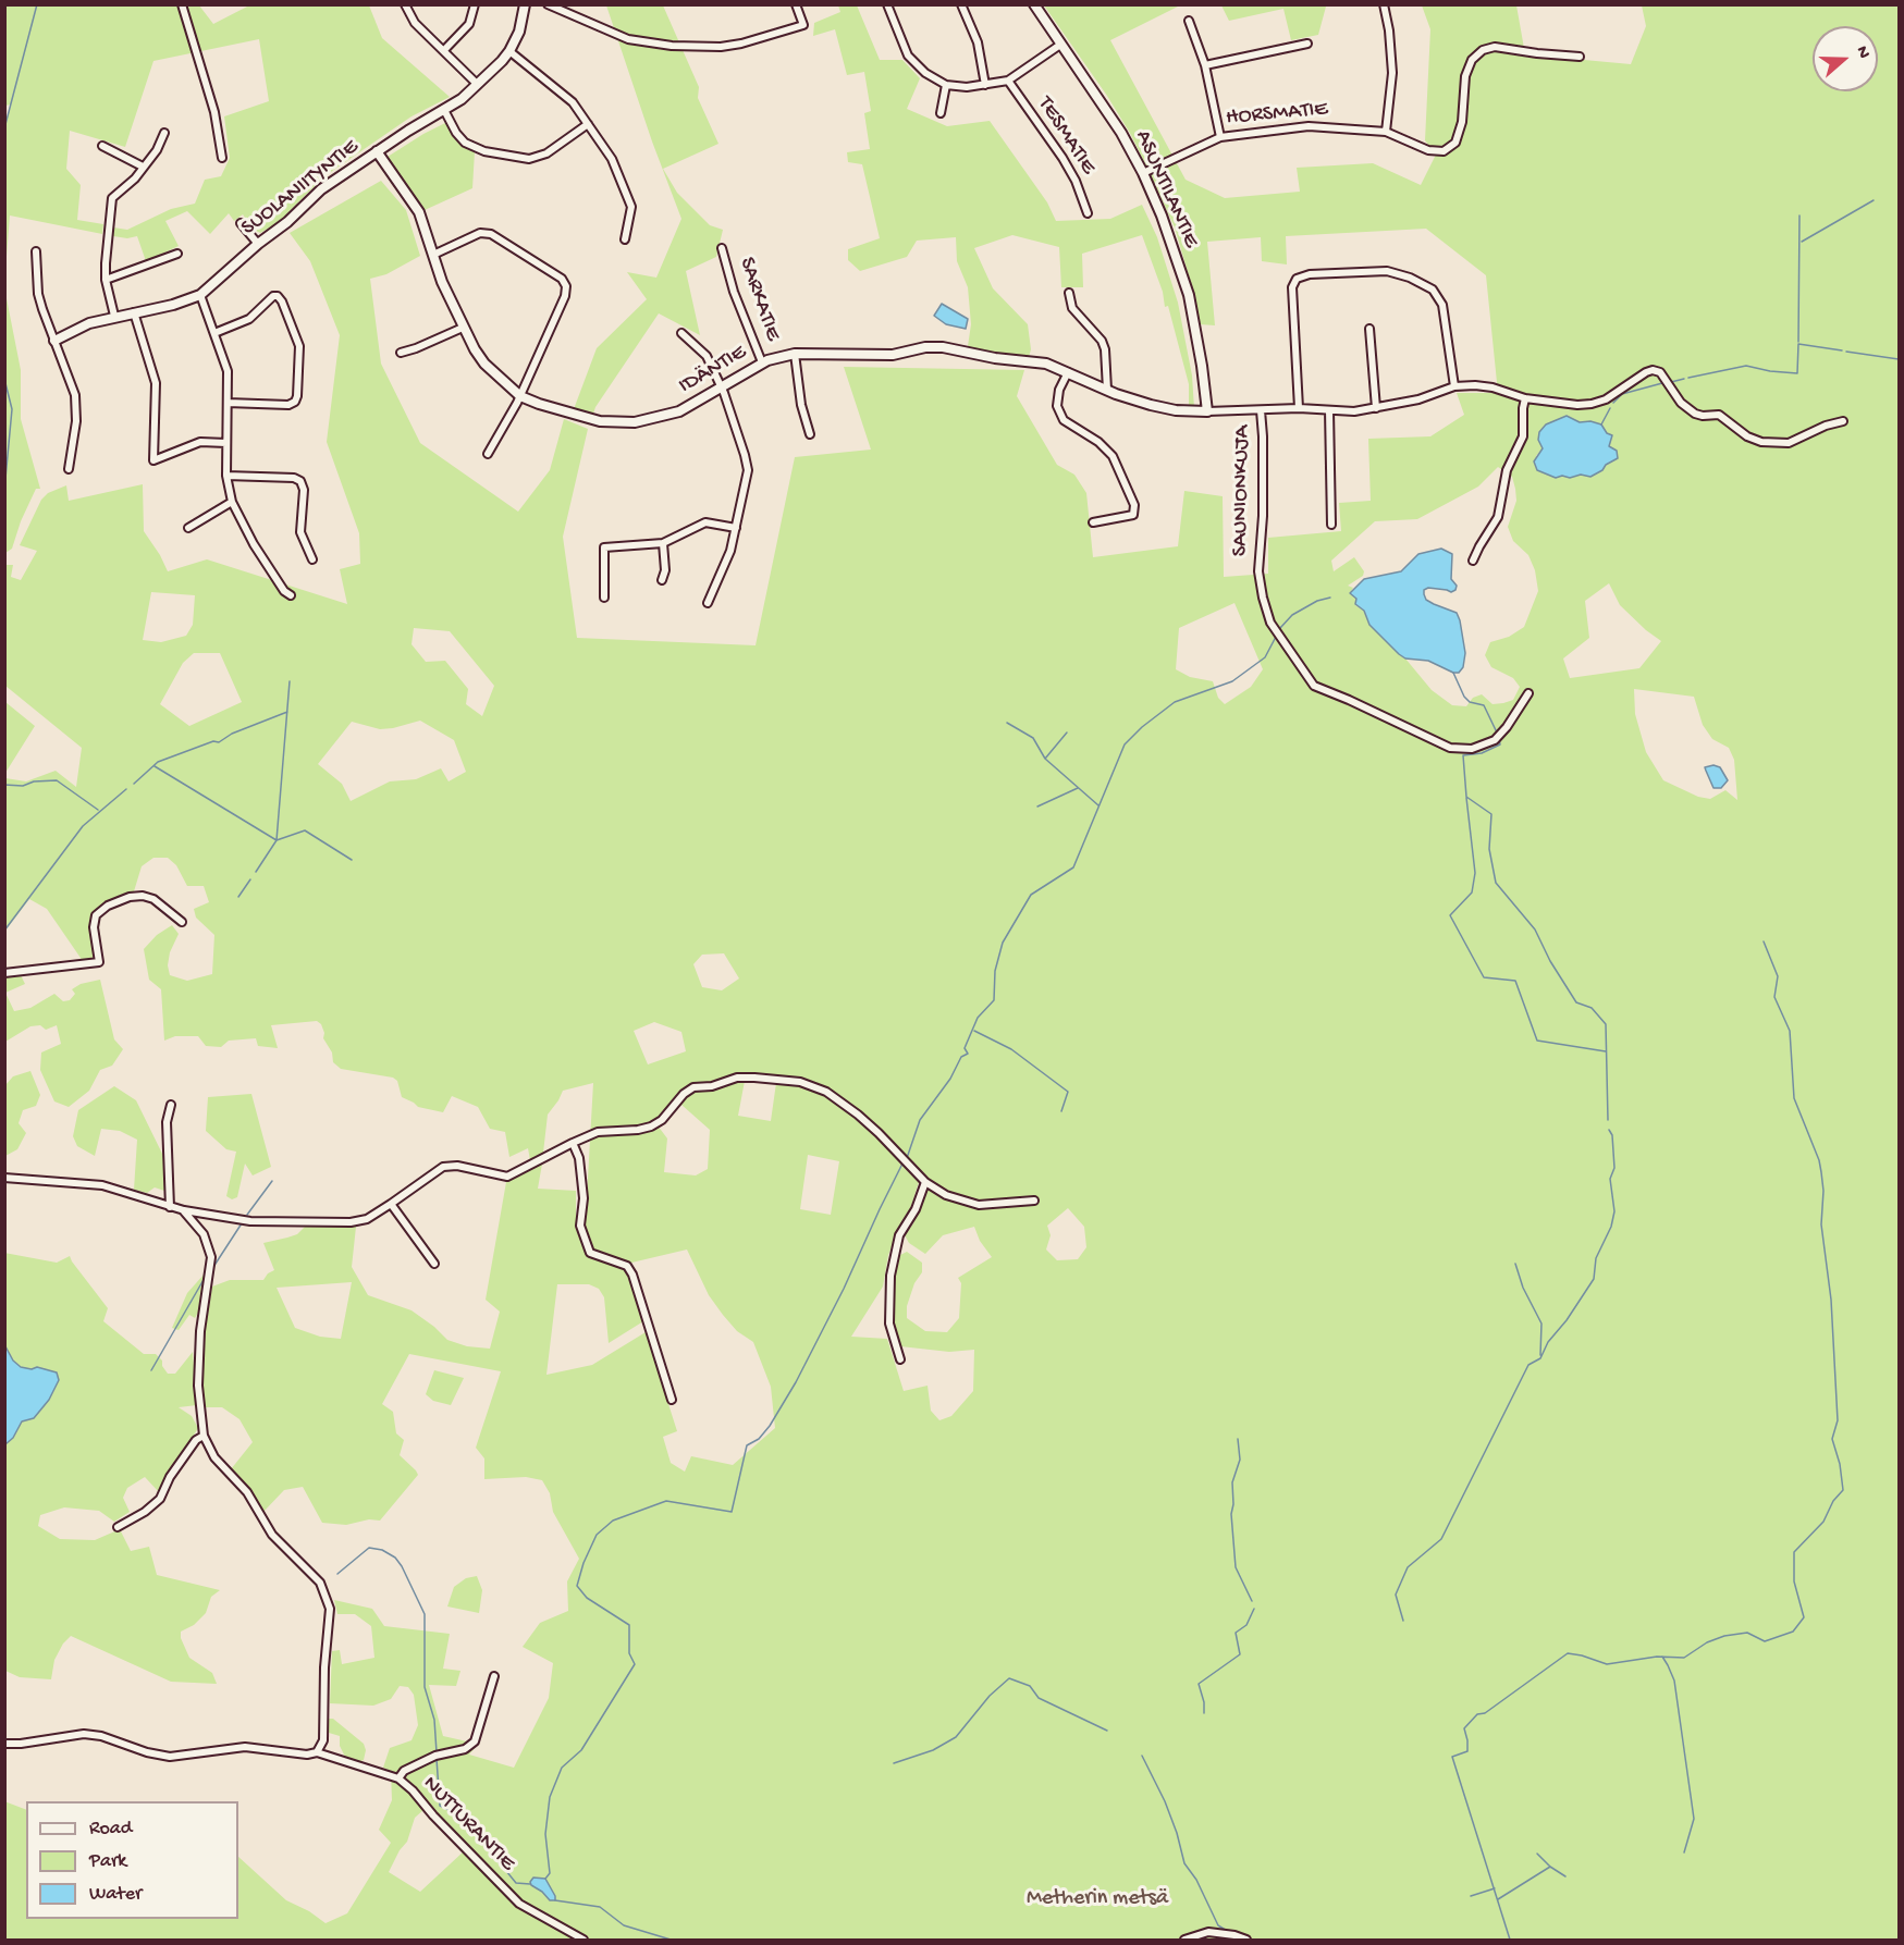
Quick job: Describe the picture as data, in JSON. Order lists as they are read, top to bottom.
{
  "streets": {
    "street": [
      "HORSMATIE",
      "TESMATIE",
      "SUOLANIITYNTIE",
      "ASUNTILANTIE",
      "SARKATIE",
      "IDÄNTIE",
      "SAUNIONKUJA",
      "NUTTURANTIE"
    ]
  },
  "crossings": [
    ["HORSMATIE", "ASUNTILANTIE"],
    ["SUOLANIITYNTIE", "IDÄNTIE"],
    ["ASUNTILANTIE", "IDÄNTIE"],
    ["SARKATIE", "IDÄNTIE"]
  ],
  "parks": ["Metherin metsä"],
  "legend": ["Road", "Park", "Water"],
  "north": "right"
}
